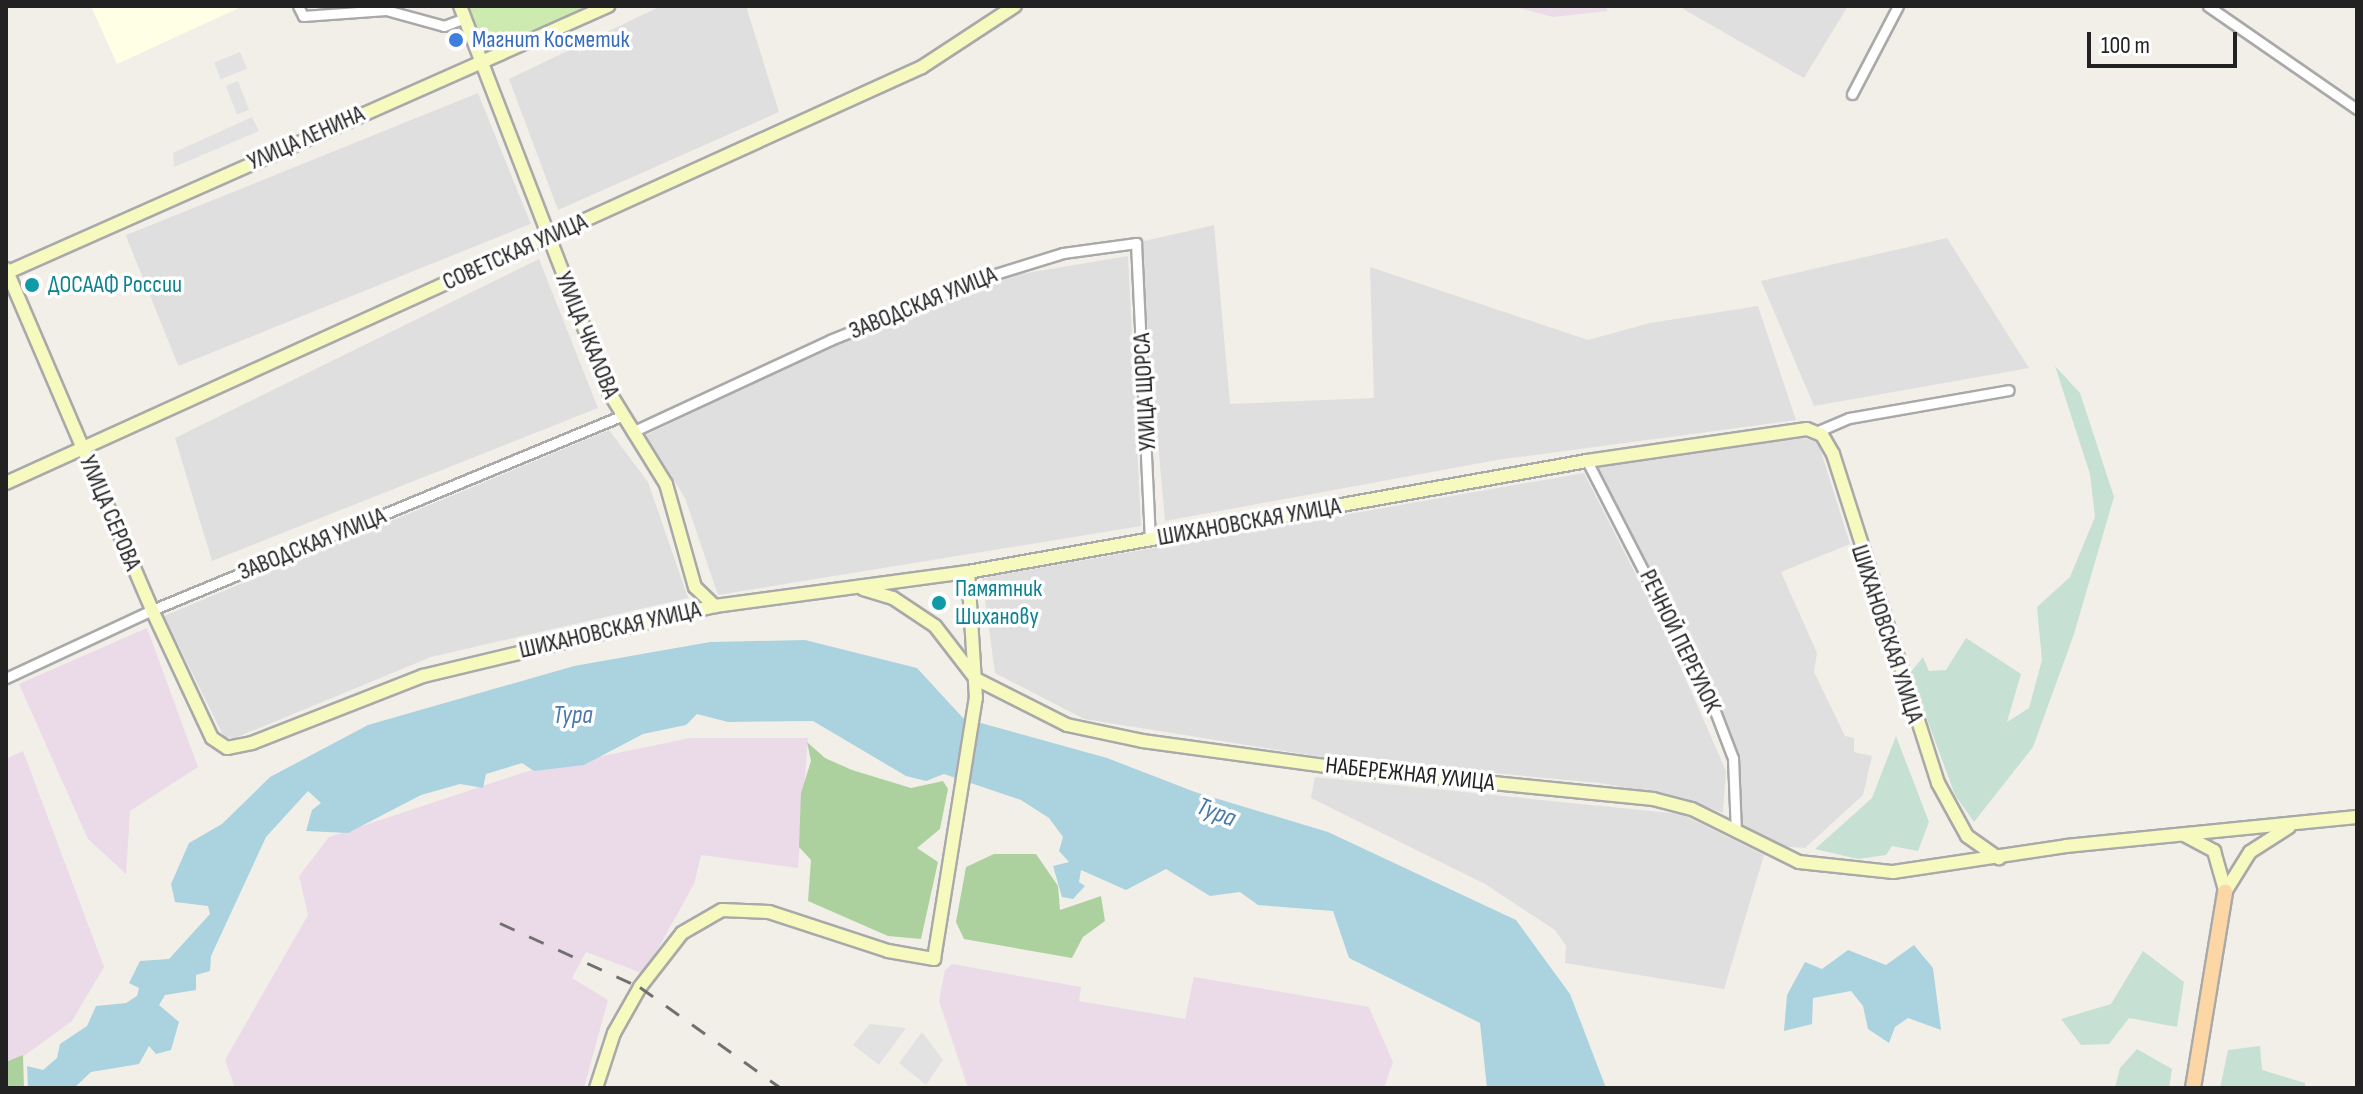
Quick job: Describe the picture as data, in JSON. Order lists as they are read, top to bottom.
{
  "streets": {
    "main road": [
      "УЛИЦА ЛЕНИНА",
      "СОВЕТСКАЯ УЛИЦА",
      "УЛИЦА ЧКАЛОВА",
      "УЛИЦА СЕРОВА",
      "ШИХАНОВСКАЯ УЛИЦА",
      "НАБЕРЕЖНАЯ УЛИЦА"
    ],
    "street": ["ЗАВОДСКАЯ УЛИЦА", "УЛИЦА ЩОРСА", "РЕЧНОЙ ПЕРЕУЛОК"]
  },
  "crossings": [
    ["УЛИЦА ЛЕНИНА", "УЛИЦА ЧКАЛОВА"],
    ["УЛИЦА ЛЕНИНА", "УЛИЦА СЕРОВА"],
    ["СОВЕТСКАЯ УЛИЦА", "УЛИЦА ЧКАЛОВА"],
    ["СОВЕТСКАЯ УЛИЦА", "УЛИЦА СЕРОВА"],
    ["ЗАВОДСКАЯ УЛИЦА", "УЛИЦА ЧКАЛОВА"],
    ["ЗАВОДСКАЯ УЛИЦА", "УЛИЦА ЩОРСА"],
    ["ЗАВОДСКАЯ УЛИЦА", "УЛИЦА СЕРОВА"],
    ["УЛИЦА ЧКАЛОВА", "ШИХАНОВСКАЯ УЛИЦА"],
    ["УЛИЦА ЩОРСА", "ШИХАНОВСКАЯ УЛИЦА"],
    ["УЛИЦА СЕРОВА", "ШИХАНОВСКАЯ УЛИЦА"],
    ["ШИХАНОВСКАЯ УЛИЦА", "РЕЧНОЙ ПЕРЕУЛОК"],
    ["ШИХАНОВСКАЯ УЛИЦА", "НАБЕРЕЖНАЯ УЛИЦА"],
    ["РЕЧНОЙ ПЕРЕУЛОК", "НАБЕРЕЖНАЯ УЛИЦА"]
  ],
  "water": ["Тура"],
  "places": ["Магнит Косметик", "ДОСААФ России", "Памятник Шиханову"],
  "scale_bar": "100 m"
}
